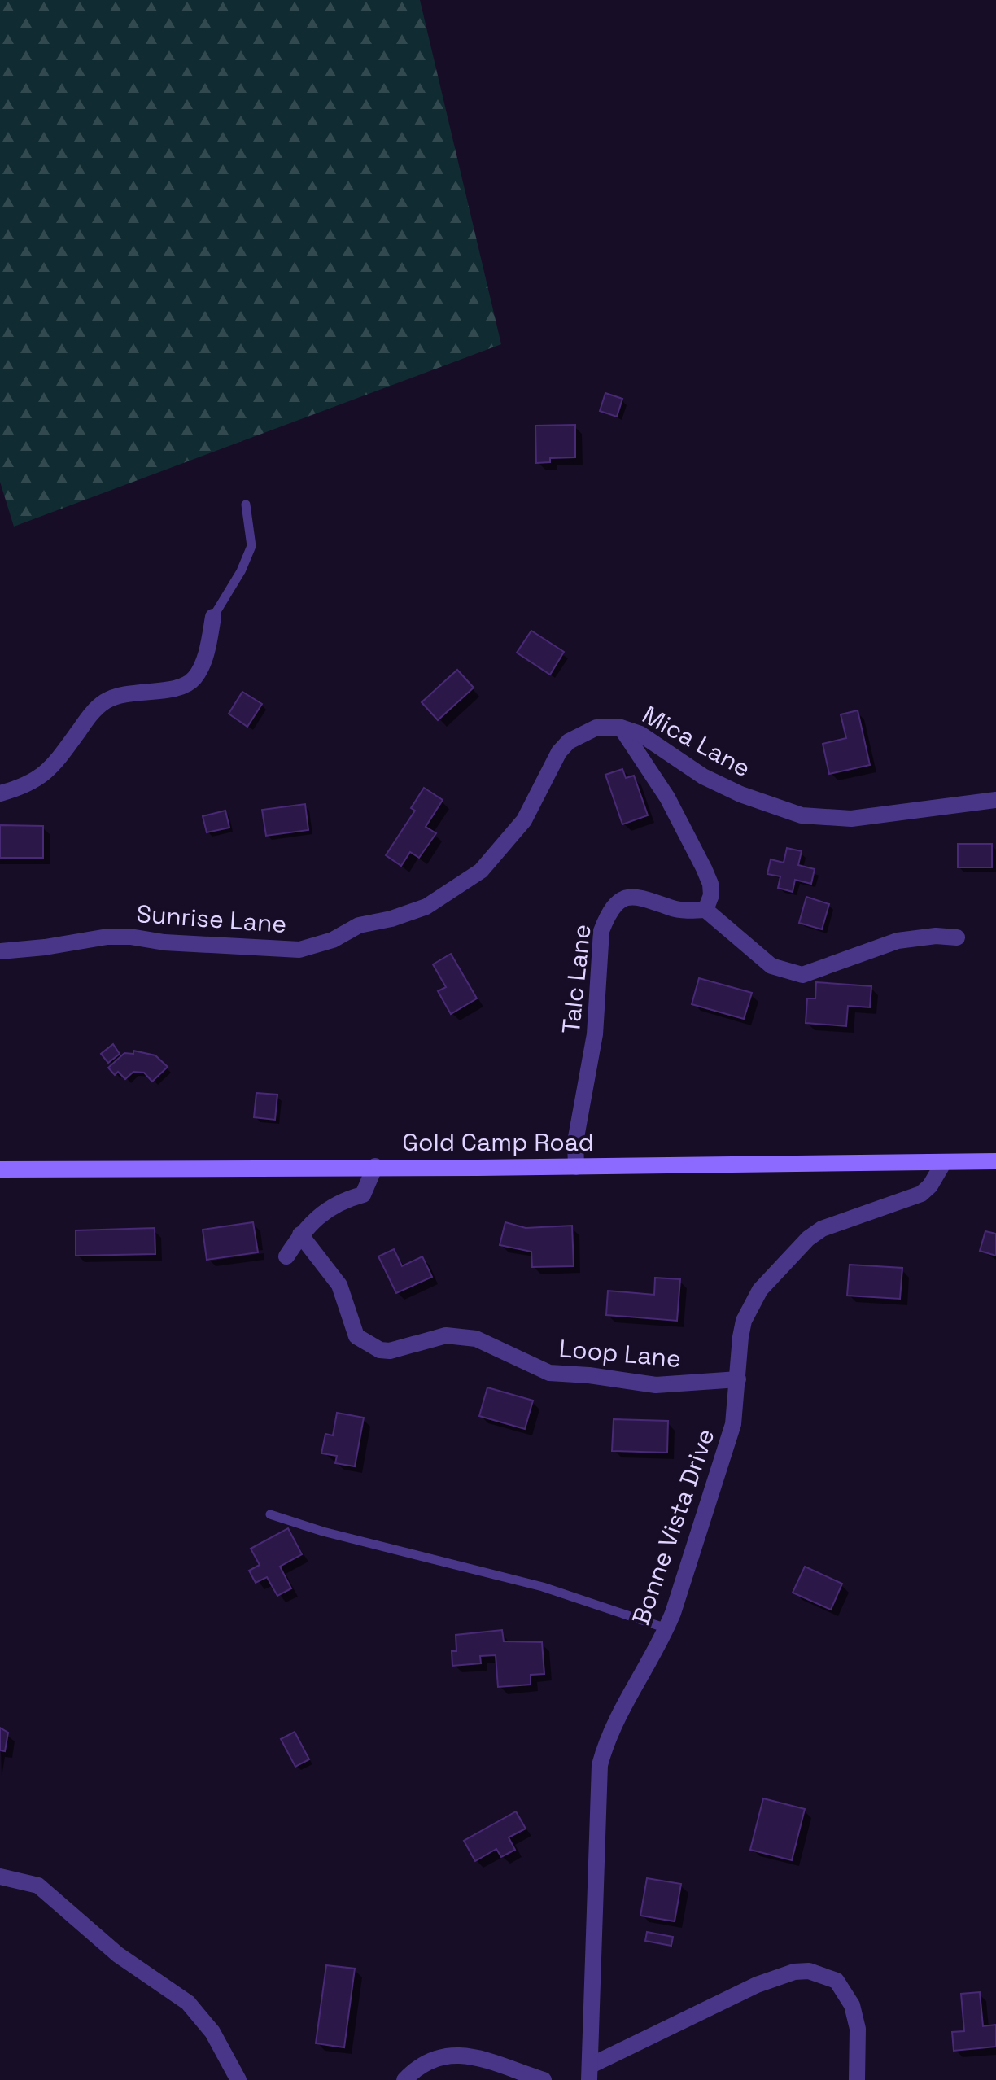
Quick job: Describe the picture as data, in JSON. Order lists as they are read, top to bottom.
{
  "streets": {
    "street": [
      "Mica Lane",
      "Sunrise Lane",
      "Talc Lane",
      "Gold Camp Road",
      "Loop Lane",
      "Bonne Vista Drive"
    ]
  },
  "crossings": [
    ["Mica Lane", "Sunrise Lane"],
    ["Talc Lane", "Gold Camp Road"],
    ["Gold Camp Road", "Bonne Vista Drive"],
    ["Loop Lane", "Bonne Vista Drive"]
  ]
}
